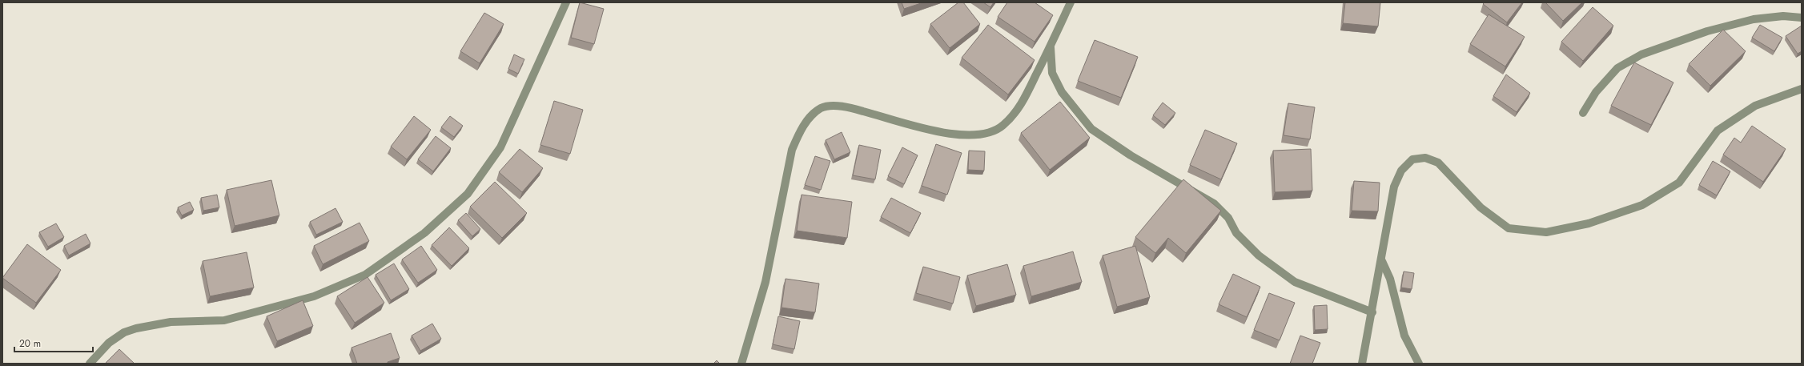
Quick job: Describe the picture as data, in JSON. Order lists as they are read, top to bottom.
{
  "scale_bar": "20 m"
}
